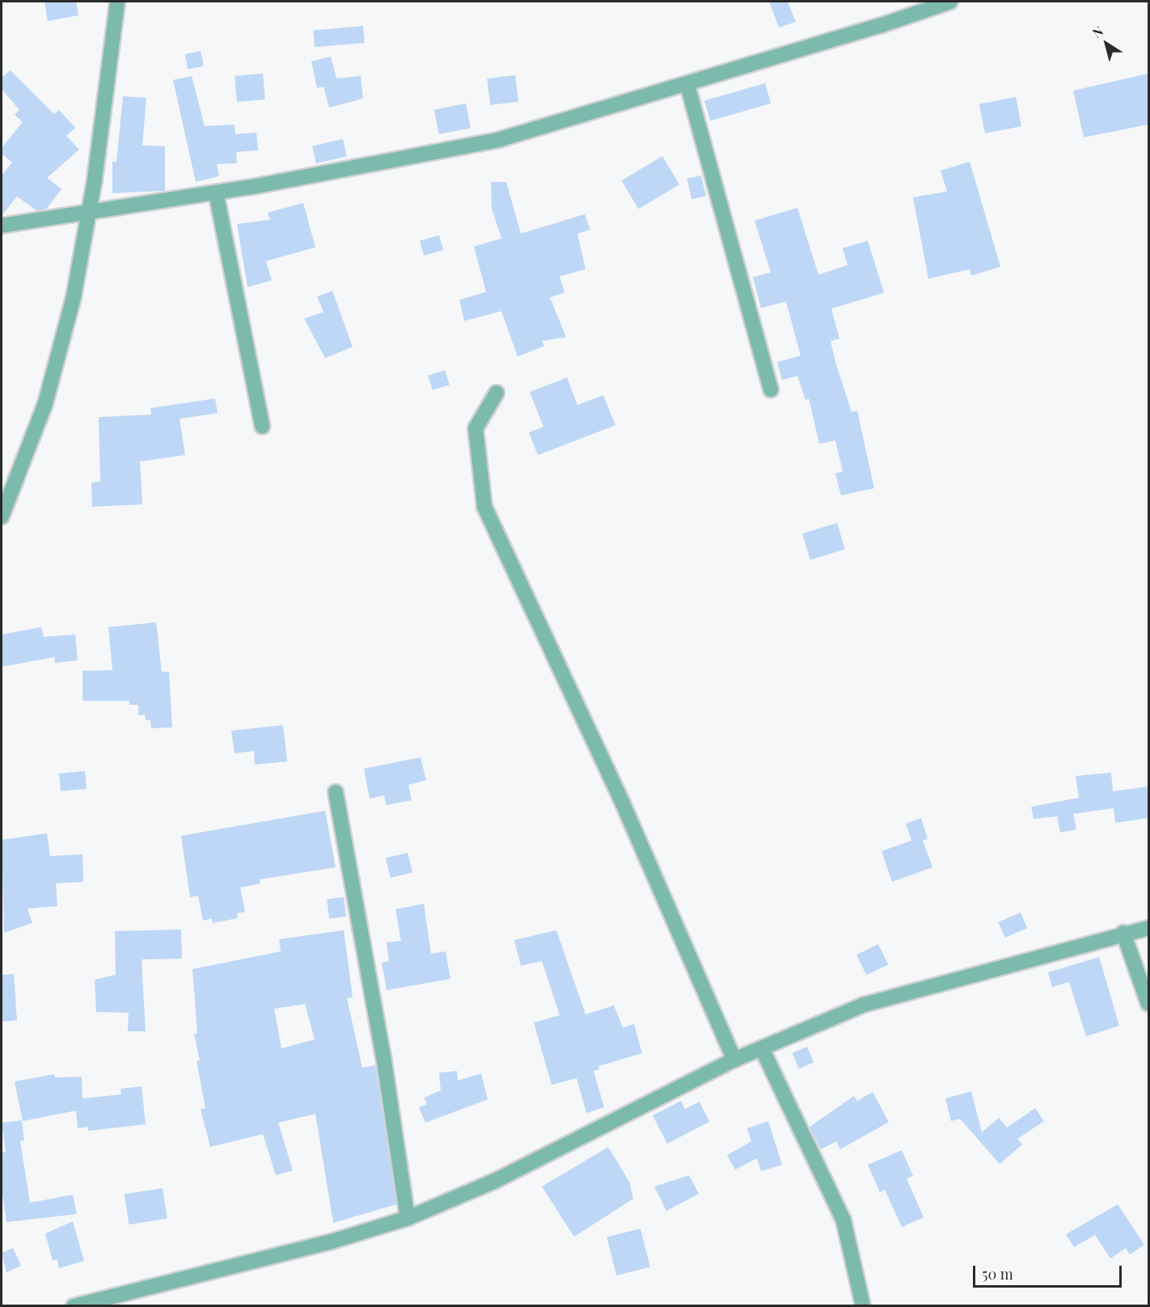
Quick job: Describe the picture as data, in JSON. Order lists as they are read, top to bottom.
{
  "scale_bar": "50 m",
  "north": "top left"
}
